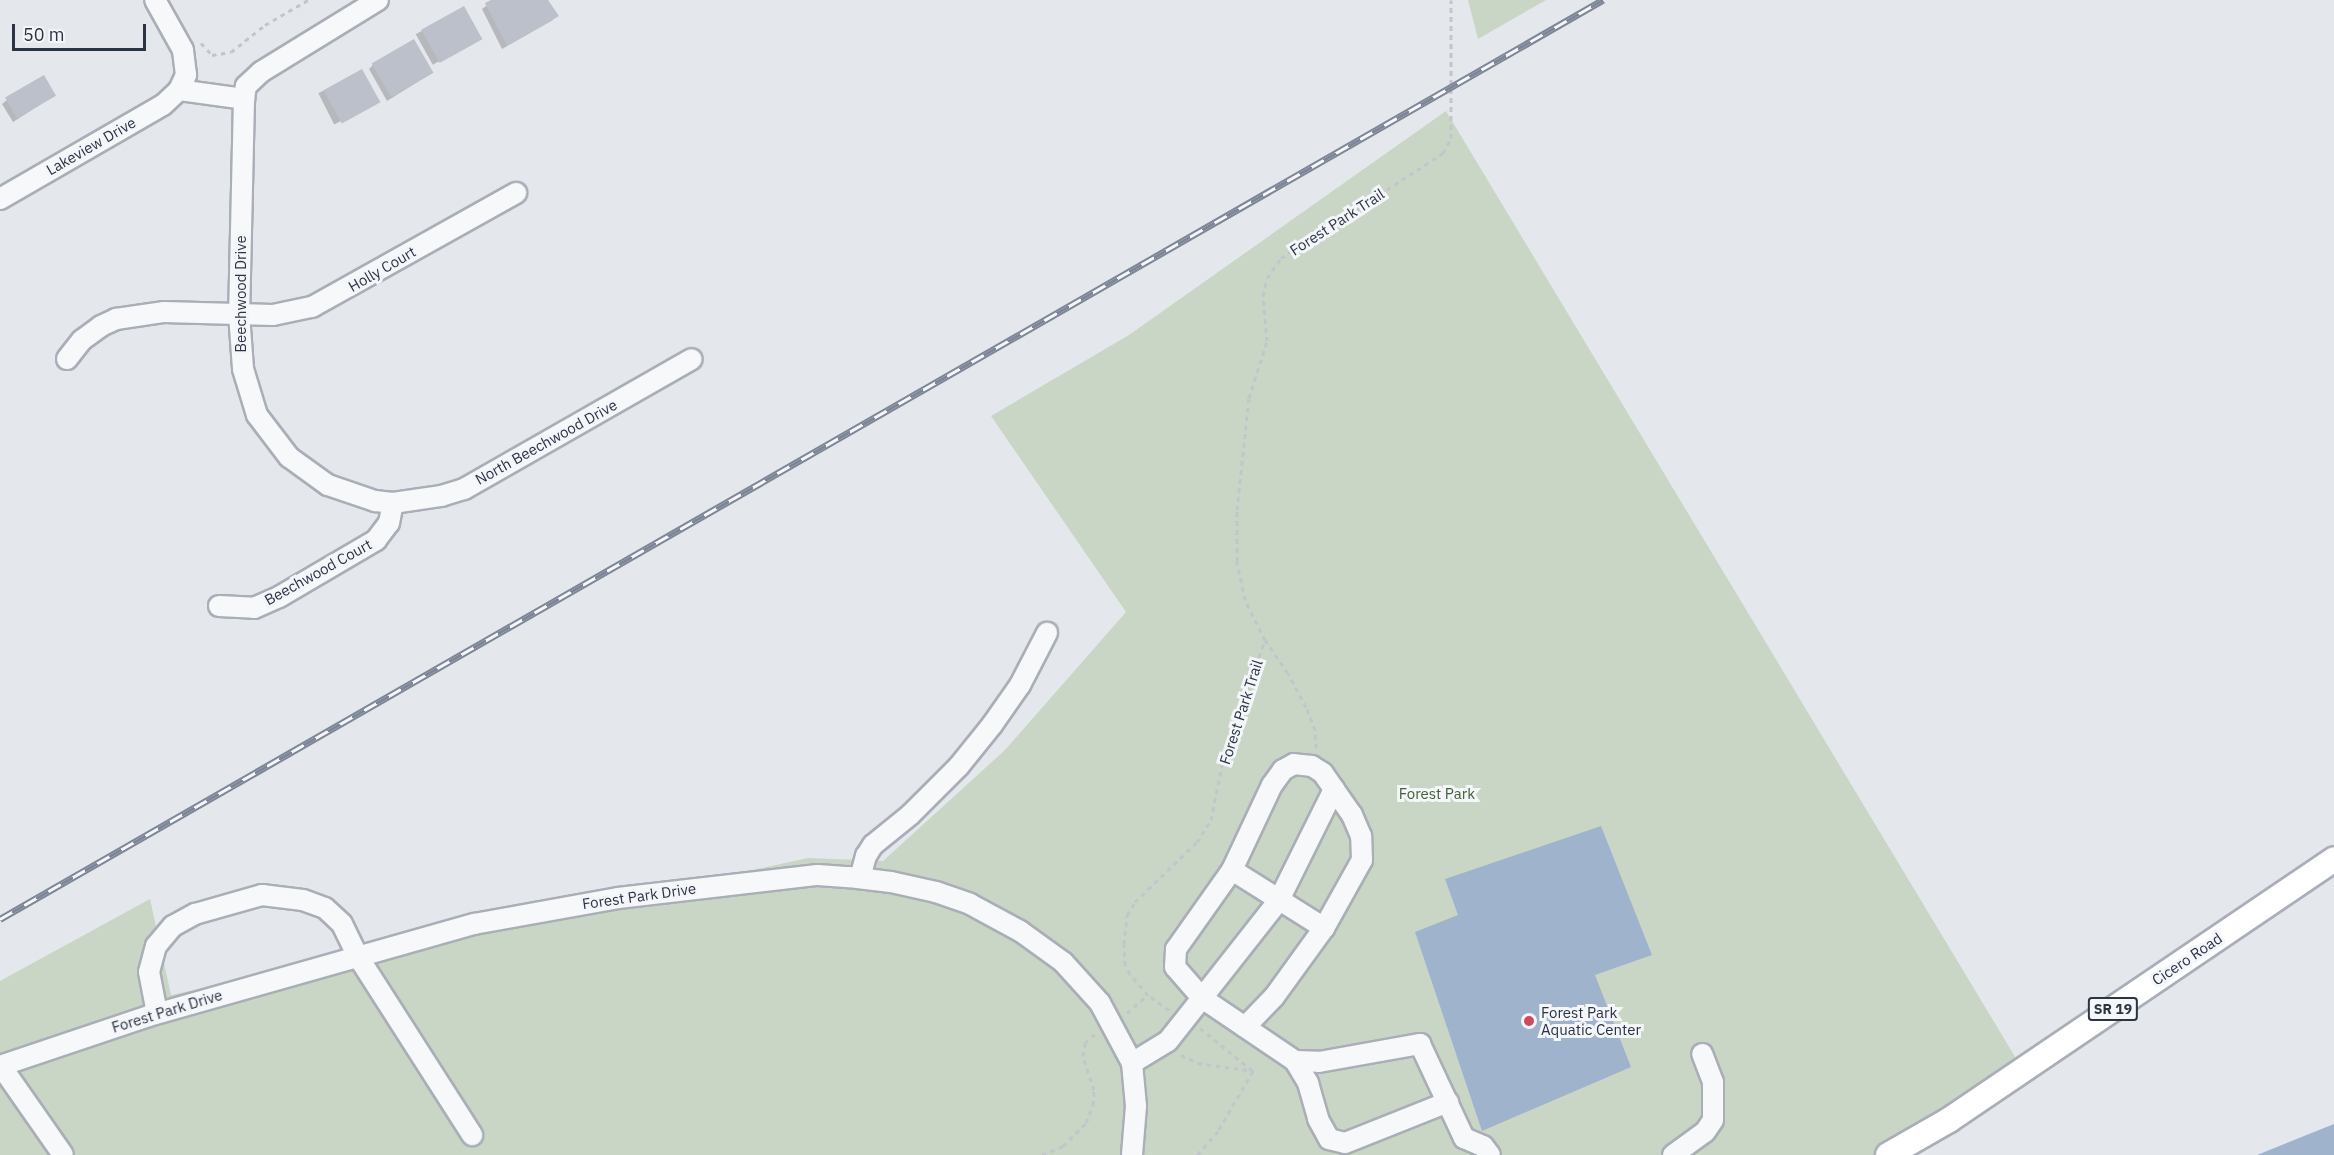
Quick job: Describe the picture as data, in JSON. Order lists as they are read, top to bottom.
{
  "streets": {
    "main road": ["Cicero Road", "SR 19"],
    "street": [
      "Lakeview Drive",
      "Holly Court",
      "Beechwood Drive",
      "North Beechwood Drive",
      "Beechwood Court",
      "Forest Park Drive"
    ],
    "path": ["Forest Park Trail"]
  },
  "crossings": [
    ["Holly Court", "Beechwood Drive"],
    ["Beechwood Drive", "North Beechwood Drive"],
    ["Beechwood Drive", "Beechwood Court"],
    ["North Beechwood Drive", "Beechwood Court"]
  ],
  "parks": ["Forest Park"],
  "places": ["Forest Park Aquatic Center"],
  "scale_bar": "50 m"
}
